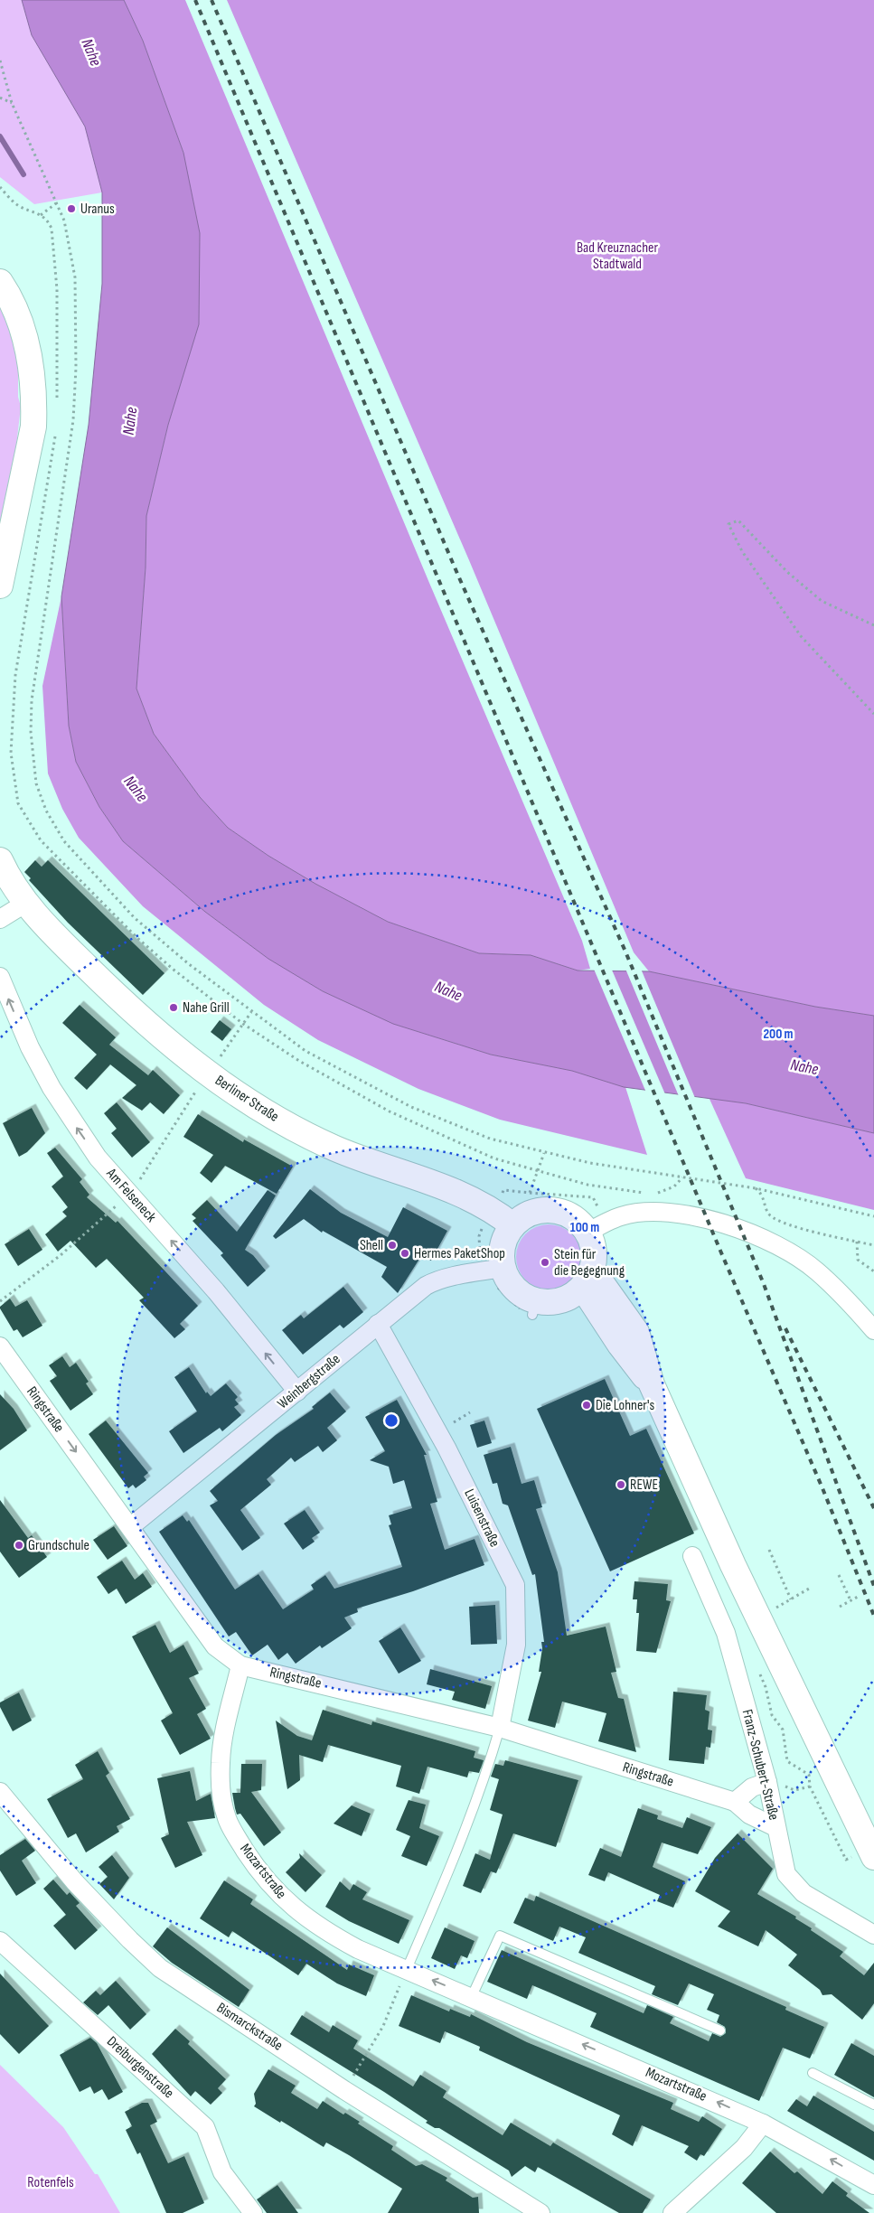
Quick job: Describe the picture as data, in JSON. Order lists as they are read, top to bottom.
{
  "streets": {
    "main road": ["Berliner Straße"],
    "street": [
      "Am Felseneck",
      "Weinbergstraße",
      "Ringstraße",
      "Luisenstraße",
      "Franz-Schubert-Straße",
      "Mozartstraße",
      "Bismarckstraße",
      "Dreiburgenstraße"
    ]
  },
  "crossings": [
    ["Berliner Straße", "Weinbergstraße"],
    ["Am Felseneck", "Weinbergstraße"],
    ["Weinbergstraße", "Ringstraße"],
    ["Weinbergstraße", "Luisenstraße"],
    ["Ringstraße", "Luisenstraße"],
    ["Ringstraße", "Franz-Schubert-Straße"],
    ["Ringstraße", "Mozartstraße"]
  ],
  "one_way": ["Am Felseneck", "Mozartstraße"],
  "water": ["Nahe"],
  "parks": ["Bad Kreuznacher Stadtwald", "Rotenfels"],
  "places": [
    "Uranus",
    "Nahe Grill",
    "Shell",
    "Hermes PaketShop",
    "Stein für die Begegnung",
    "Die Lohner's",
    "REWE",
    "Grundschule"
  ],
  "rings": ["200 m", "100 m"]
}
